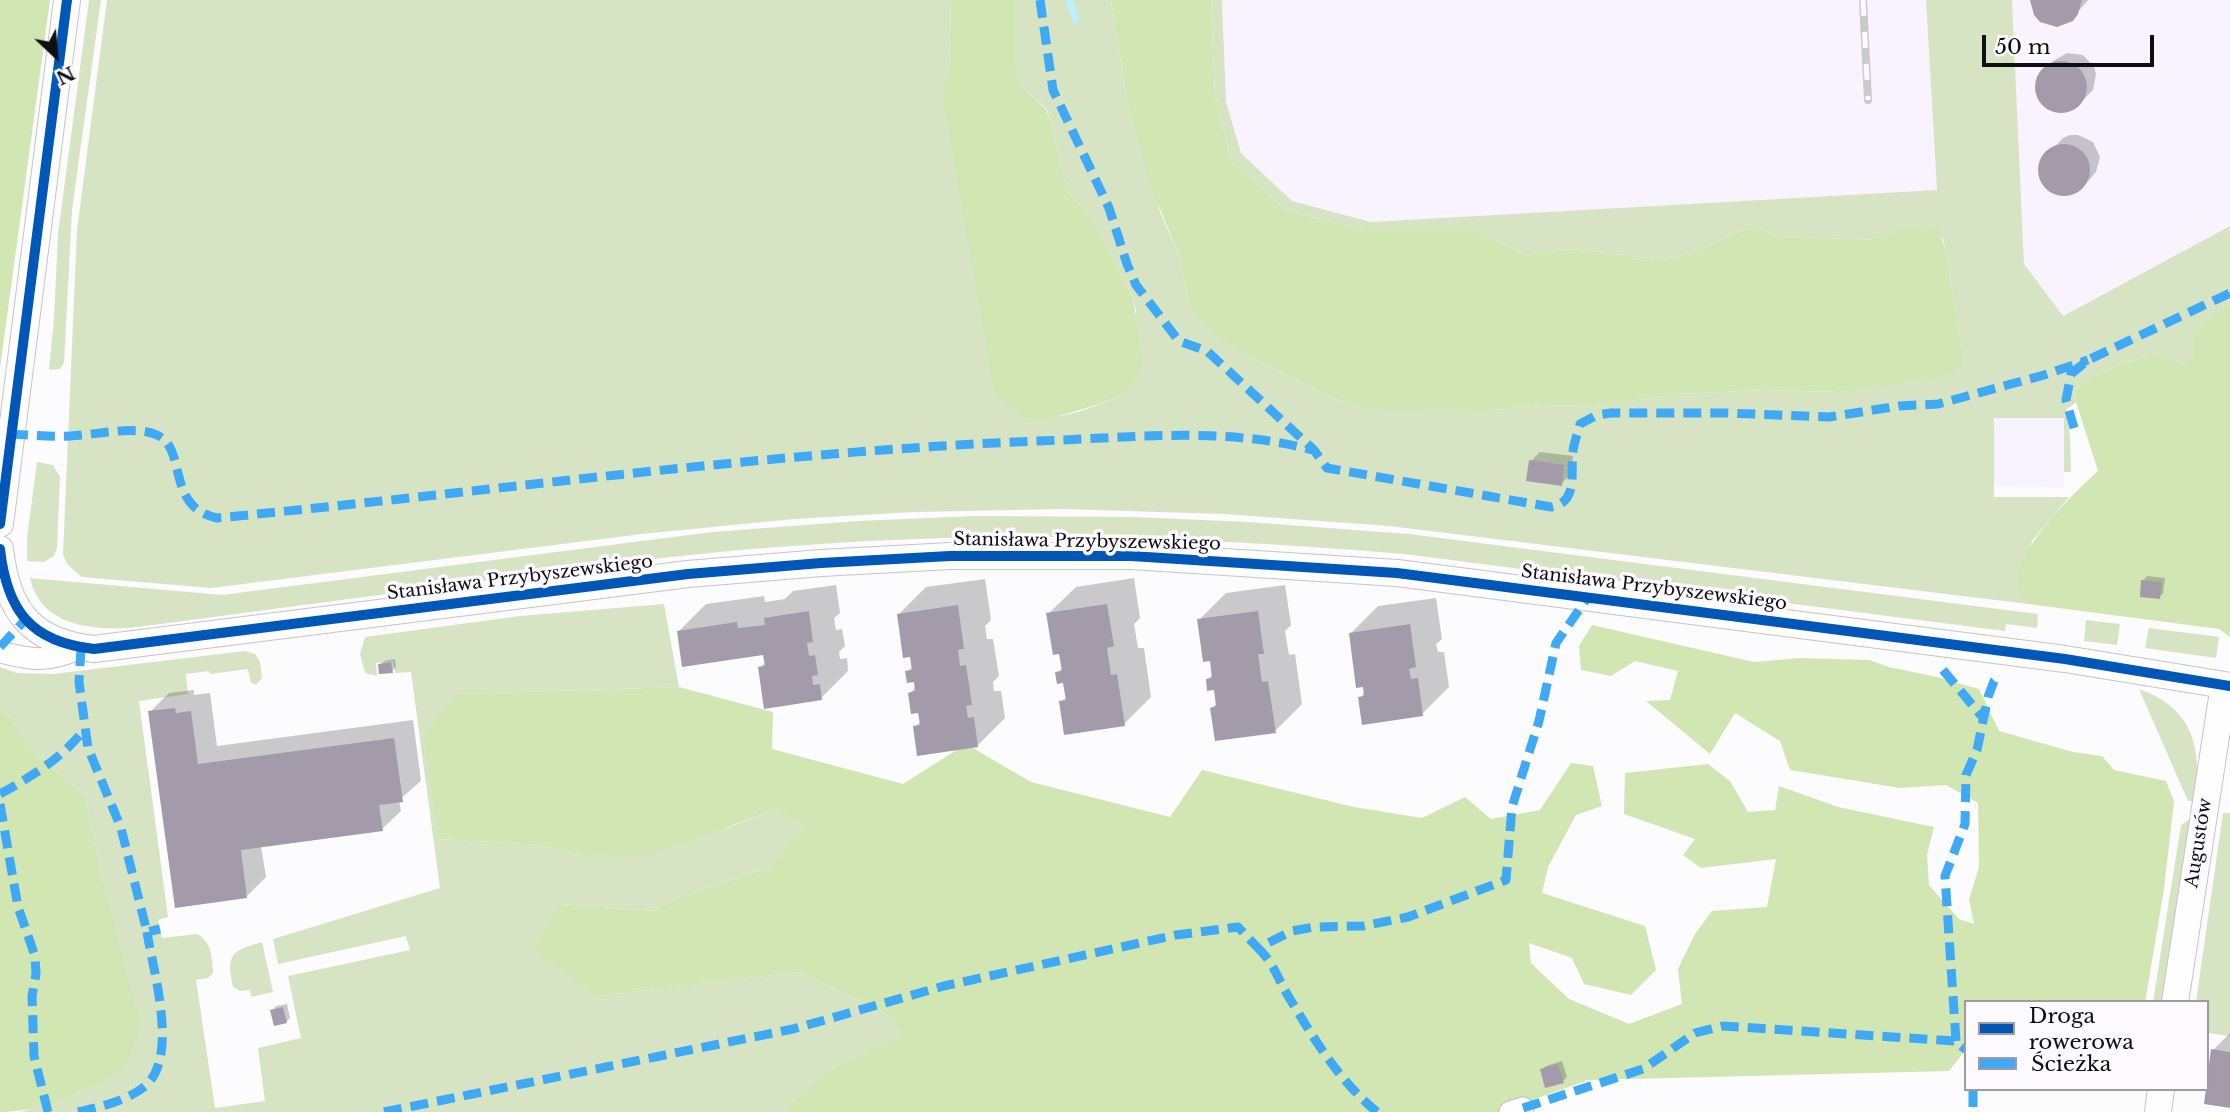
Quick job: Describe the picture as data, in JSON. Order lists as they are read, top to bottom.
{
  "streets": {
    "street": ["Stanisława Przybyszewskiego", "Augustów"]
  },
  "crossings": [
    ["Stanisława Przybyszewskiego", "Augustów"]
  ],
  "legend": ["Droga rowerowa", "Ścieżka"],
  "scale_bar": "50 m",
  "north": "bottom right"
}
